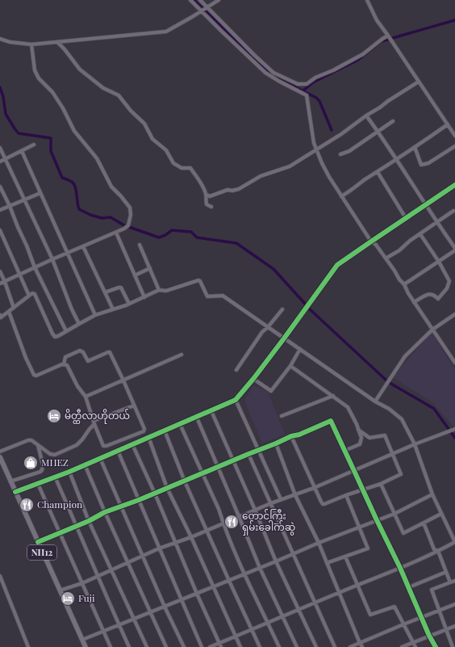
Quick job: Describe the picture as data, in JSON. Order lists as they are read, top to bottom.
{
  "streets": {
    "highway": ["NH12"]
  },
  "places": {
    "hotel": ["မိတ္ထီလာဟိုတယ်", "Fuji"],
    "shop": ["MHEZ"],
    "restaurant": ["Champion", "တောင်ကြီး ရှမ်းခေါက်ဆွဲ"]
  }
}
